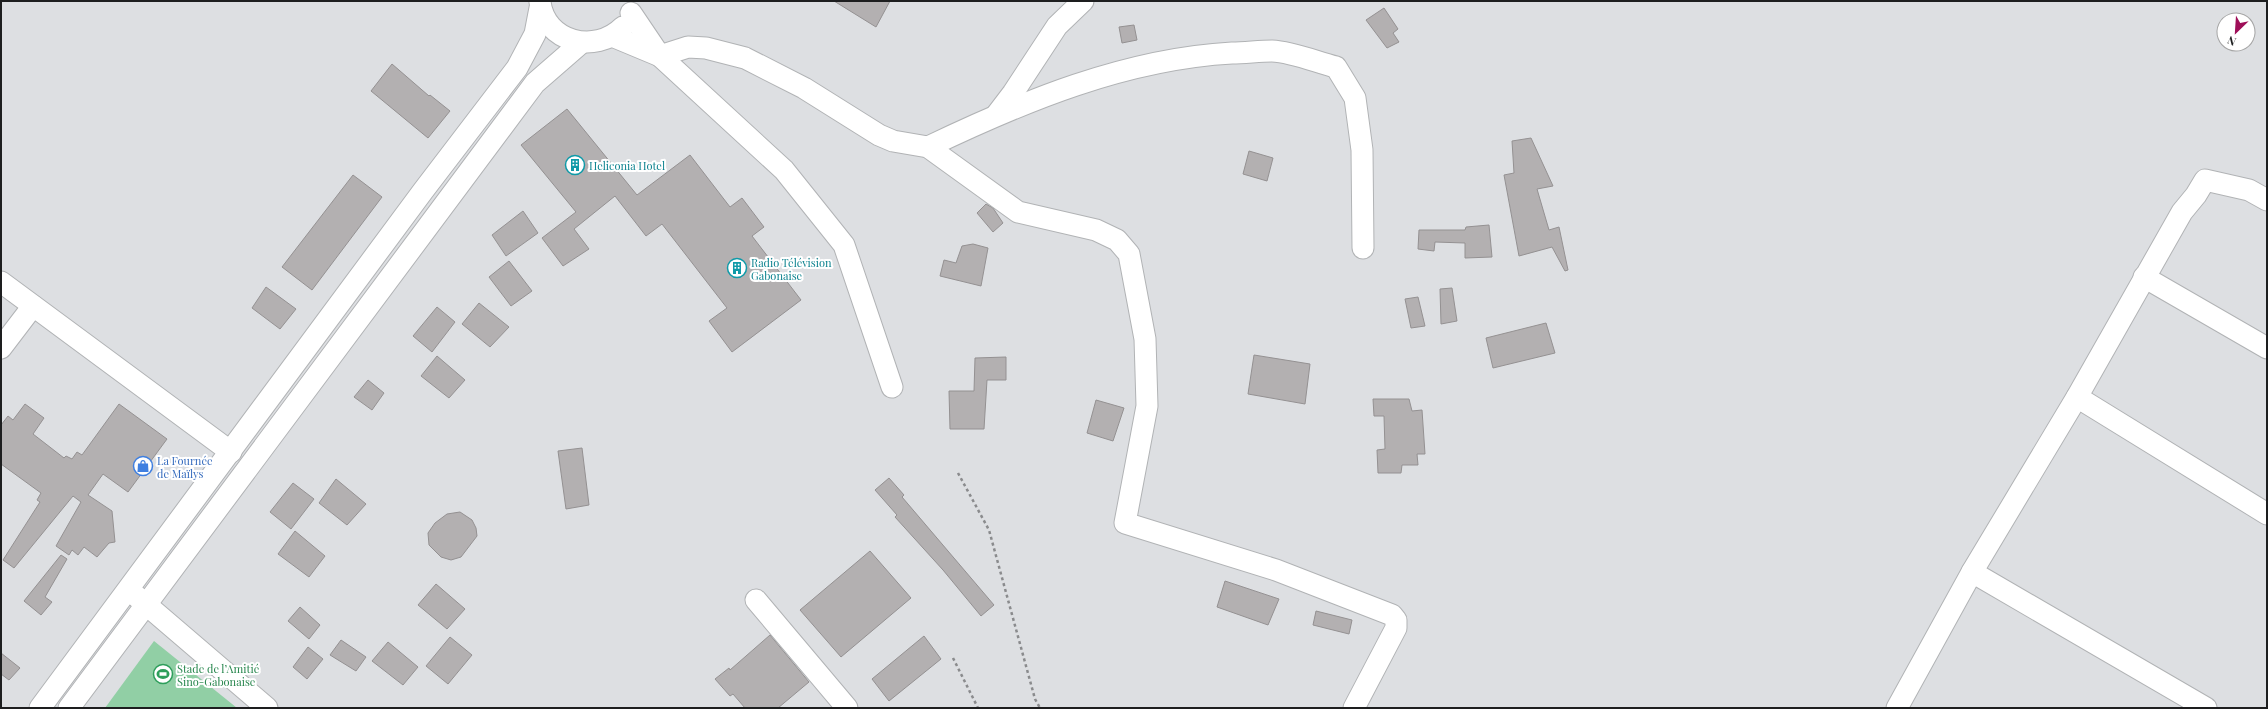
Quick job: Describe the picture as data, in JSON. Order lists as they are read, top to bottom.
{
  "places": {
    "building": ["Heliconia Hotel", "Radio Télévision Gabonaise"],
    "shop": ["La Fournée de Maïlys"],
    "sports": ["Stade de l’Amitié Sino-Gabonaise"]
  },
  "north": "bottom left"
}
